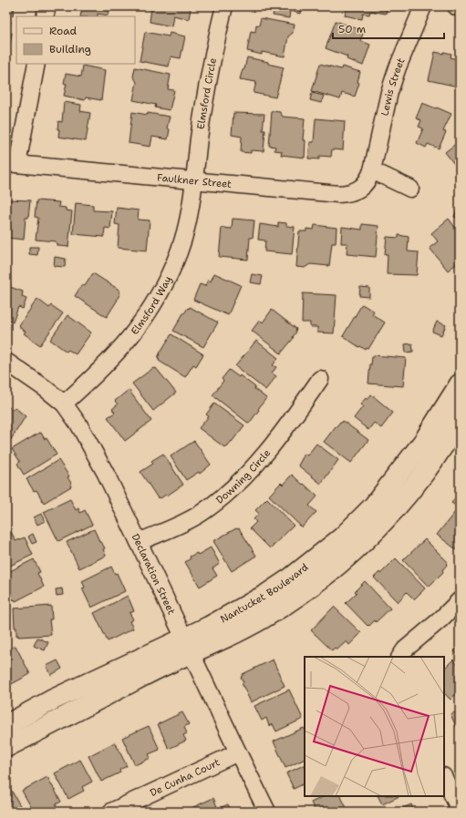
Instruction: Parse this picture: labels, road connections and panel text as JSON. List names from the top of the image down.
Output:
{
  "streets": {
    "street": [
      "Lewis Street",
      "Elmsford Circle",
      "Faulkner Street",
      "Elmsford Way",
      "Downing Circle",
      "Declaration Street",
      "Nantucket Boulevard",
      "De Cunha Court"
    ]
  },
  "crossings": [
    ["Lewis Street", "Faulkner Street"],
    ["Elmsford Circle", "Faulkner Street"],
    ["Elmsford Circle", "Elmsford Way"],
    ["Faulkner Street", "Elmsford Way"],
    ["Elmsford Way", "Declaration Street"],
    ["Downing Circle", "Declaration Street"],
    ["Declaration Street", "Nantucket Boulevard"],
    ["Declaration Street", "De Cunha Court"]
  ],
  "legend": ["Road", "Building"],
  "scale_bar": "50 m"
}
